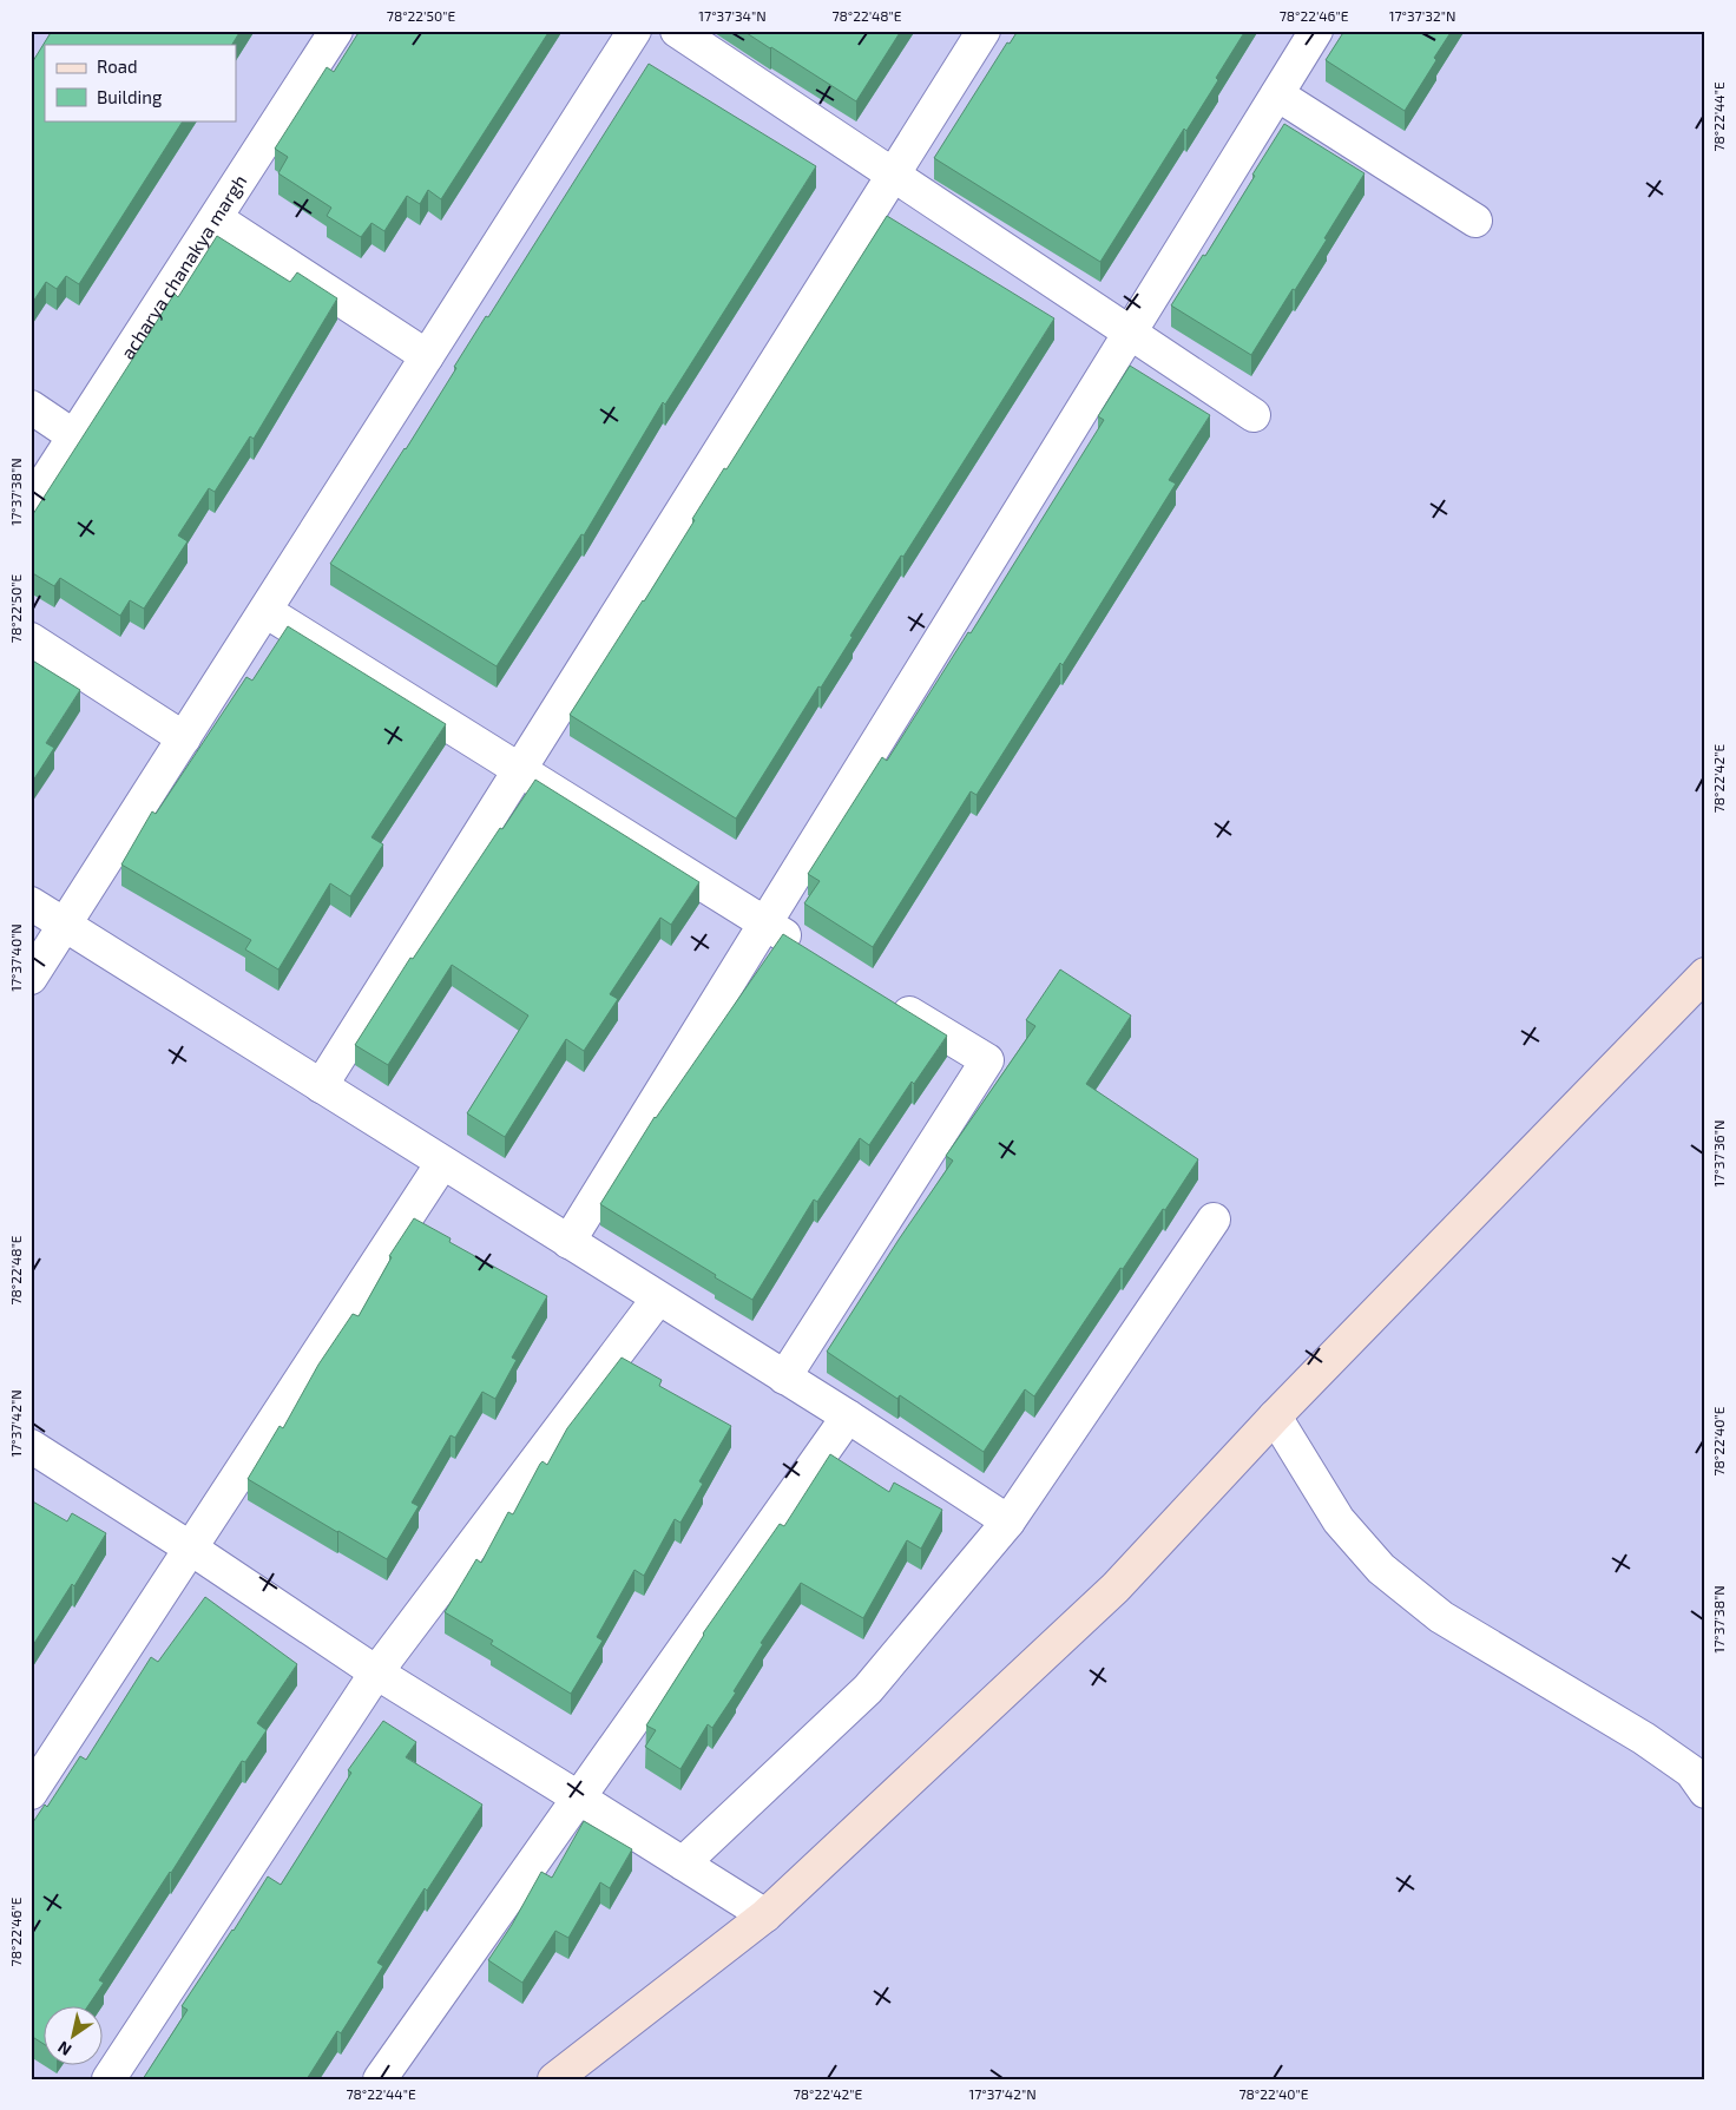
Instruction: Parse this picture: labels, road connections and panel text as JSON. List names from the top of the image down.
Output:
{
  "streets": {
    "street": ["acharya chanakya margh"]
  },
  "legend": ["Road", "Building"],
  "north": "bottom left",
  "coordinates": [
    "78°22'50\"E",
    "17°37'34\"N",
    "78°22'48\"E",
    "78°22'46\"E",
    "17°37'32\"N",
    "78°22'44\"E",
    "17°37'38\"N",
    "78°22'42\"E",
    "17°37'40\"N",
    "17°37'36\"N",
    "17°37'42\"N",
    "78°22'40\"E"
  ]
}
